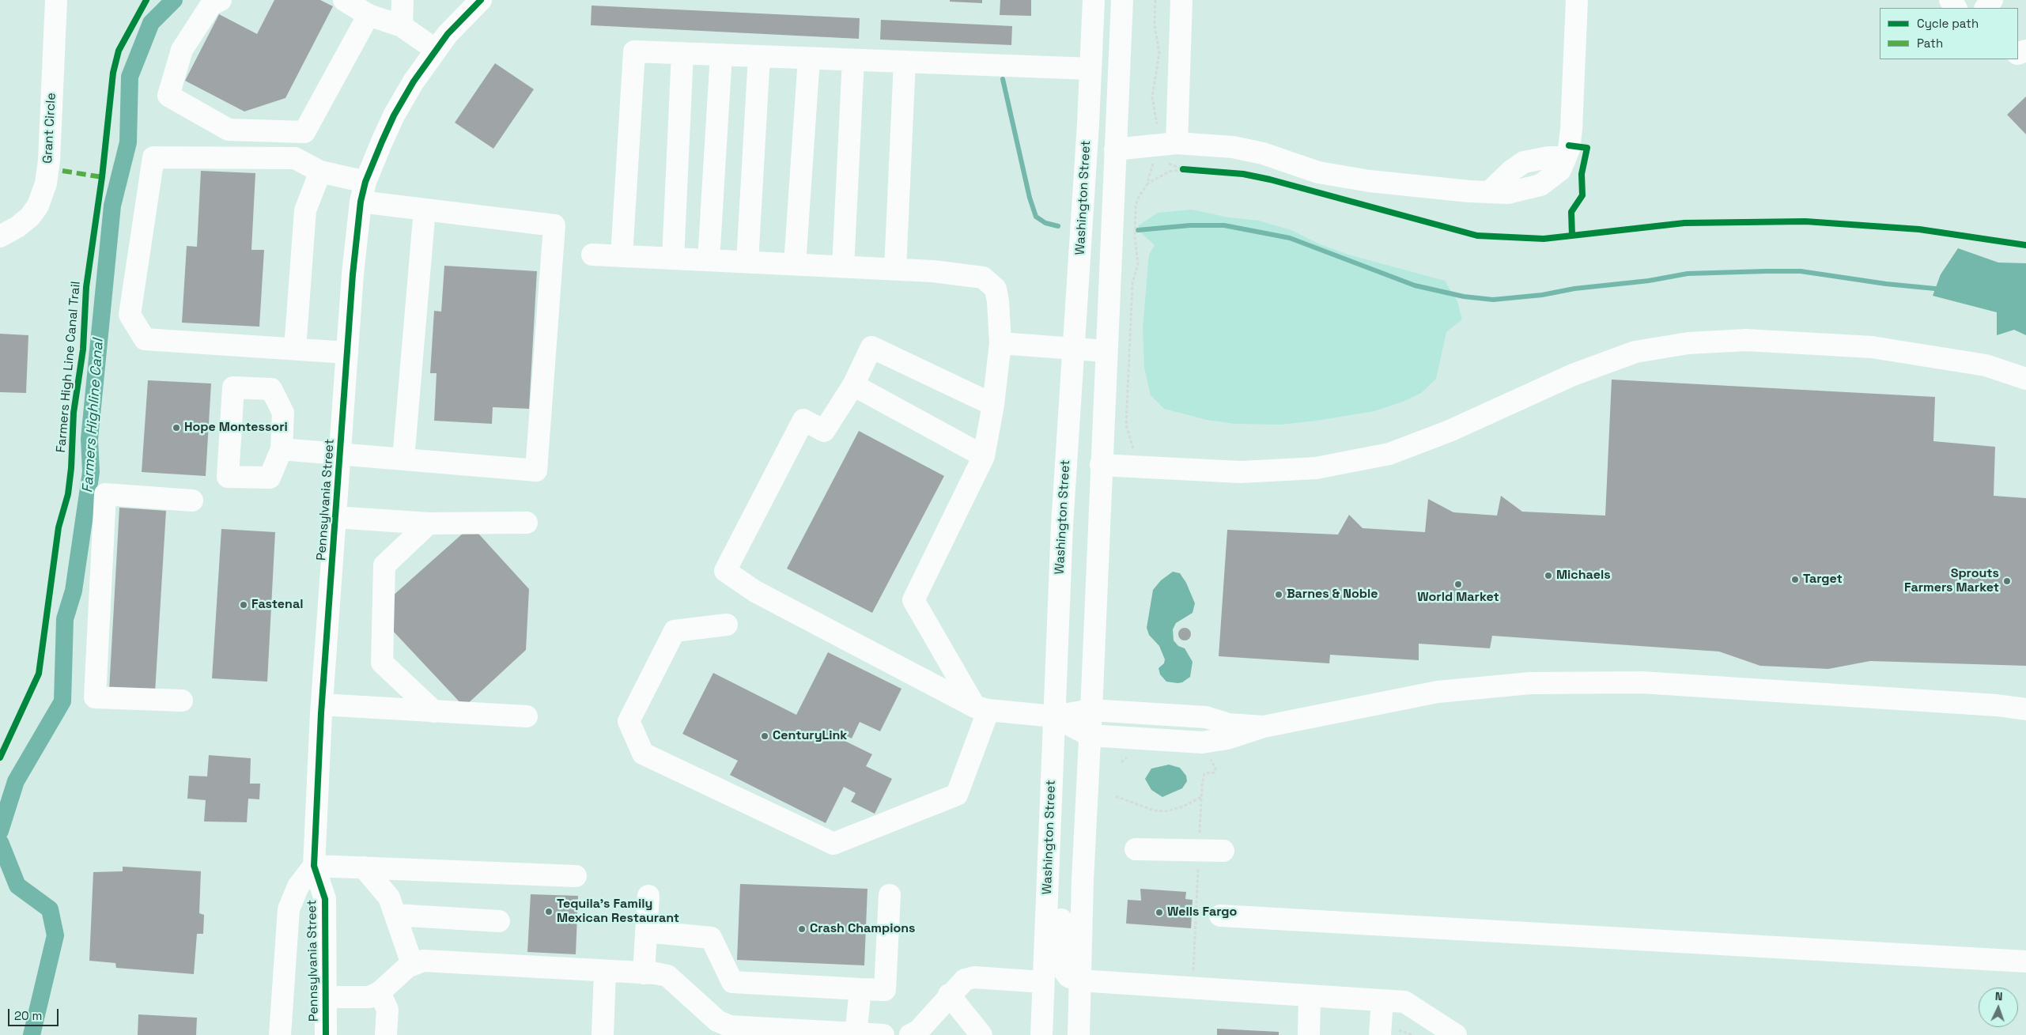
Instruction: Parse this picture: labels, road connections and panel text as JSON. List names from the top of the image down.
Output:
{
  "streets": {
    "street": ["Grant Circle", "Washington Street", "Pennsylvania Street"],
    "cycle path": ["Farmers High Line Canal Trail"]
  },
  "water": ["Farmers Highline Canal"],
  "places": [
    "Hope Montessori",
    "Michaels",
    "Target",
    "Sprouts Farmers Market",
    "World Market",
    "Barnes & Noble",
    "Fastenal",
    "CenturyLink",
    "Tequila's Family Mexican Restaurant",
    "Wells Fargo",
    "Crash Champions"
  ],
  "legend": ["Cycle path", "Path"],
  "scale_bar": "20 m",
  "north": "top"
}
